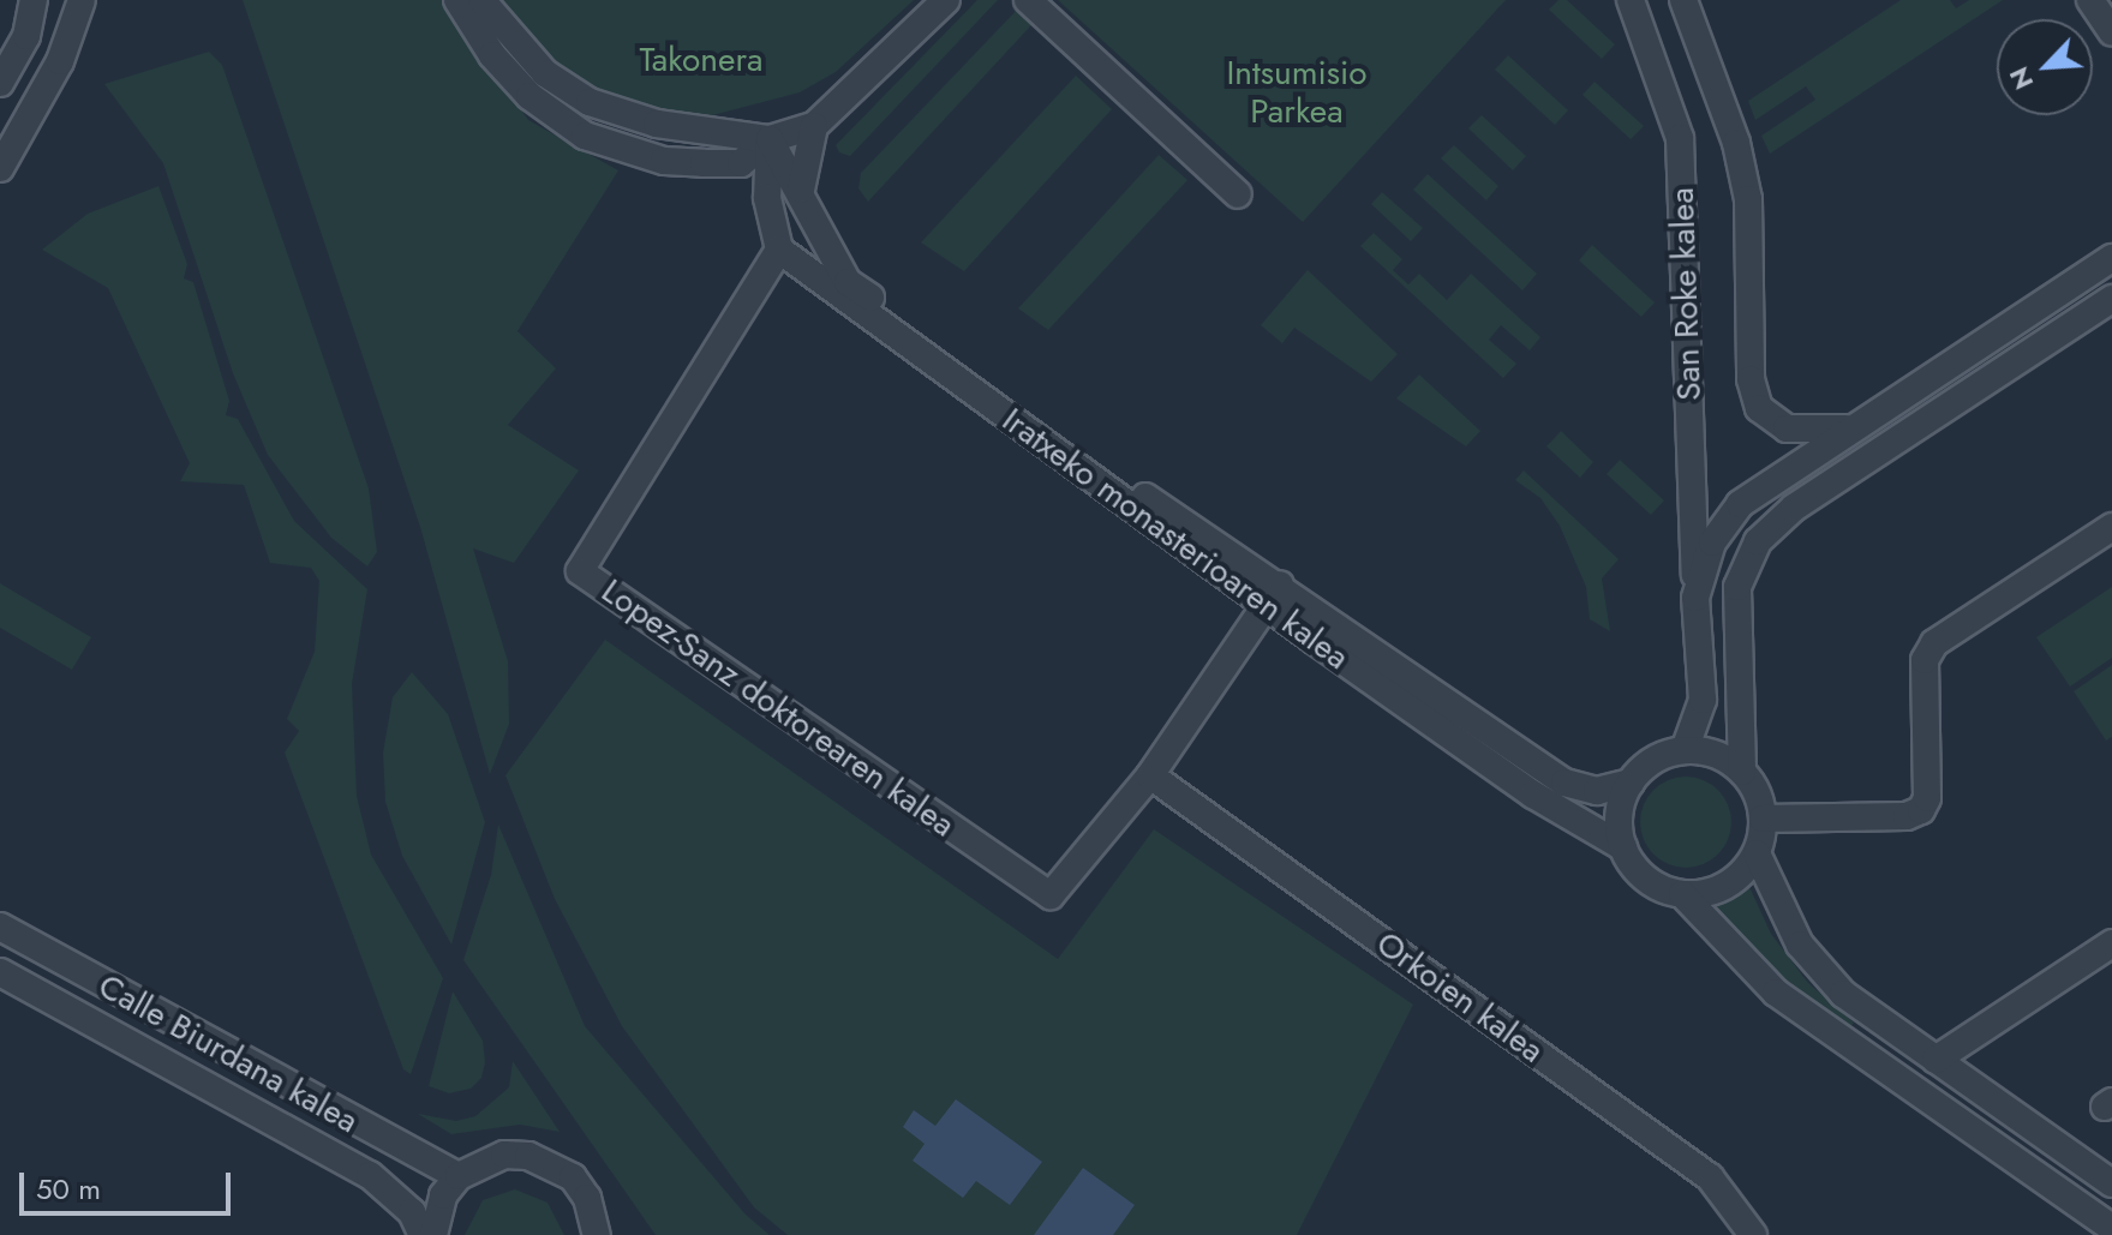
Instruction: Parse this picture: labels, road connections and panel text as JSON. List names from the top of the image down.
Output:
{
  "streets": {
    "street": [
      "San Roke kalea",
      "Iratxeko monasterioaren kalea",
      "Lopez-Sanz doktorearen kalea",
      "Orkoien kalea",
      "Calle Biurdana kalea"
    ]
  },
  "crossings": [
    ["San Roke kalea", "Iratxeko monasterioaren kalea"],
    ["Iratxeko monasterioaren kalea", "Lopez-Sanz doktorearen kalea"],
    ["Lopez-Sanz doktorearen kalea", "Orkoien kalea"]
  ],
  "parks": ["Takonera", "Intsumisio Parkea"],
  "scale_bar": "50 m",
  "north": "bottom left"
}
